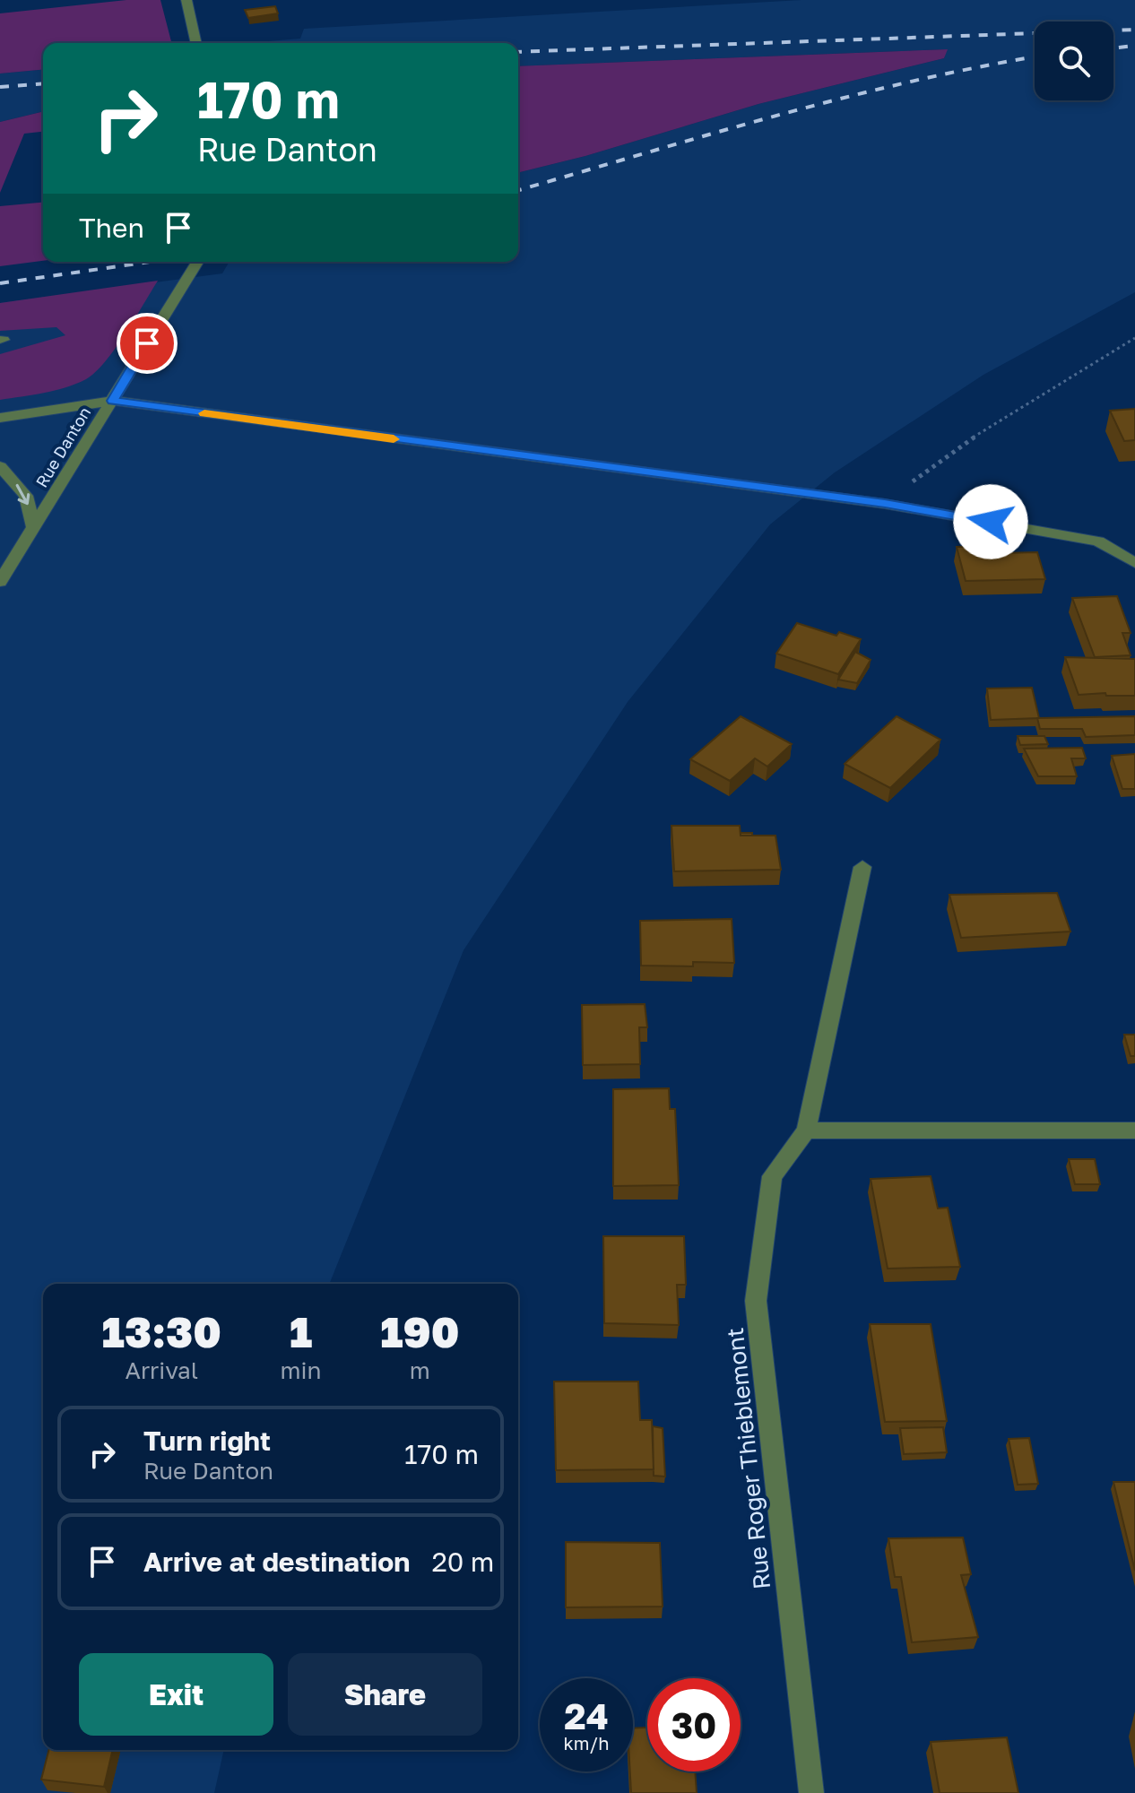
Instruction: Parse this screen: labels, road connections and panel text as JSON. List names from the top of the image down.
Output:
{
  "streets": {
    "street": ["Rue Danton", "Rue Roger Thieblemont"]
  },
  "page": {
    "turn": ["170 m", "Rue Danton"],
    "then": "Then",
    "eta": [
      "13:30",
      "Arrival",
      "1",
      "min",
      "190",
      "m"
    ],
    "list": [
      {
        "name": "Turn right",
        "note": "Rue Danton",
        "value": "170 m"
      },
      {
        "name": "Arrive at destination",
        "value": "20 m"
      }
    ],
    "buttons": ["Exit", "Share"],
    "speed": "24 km/h",
    "limit": "30"
  }
}
